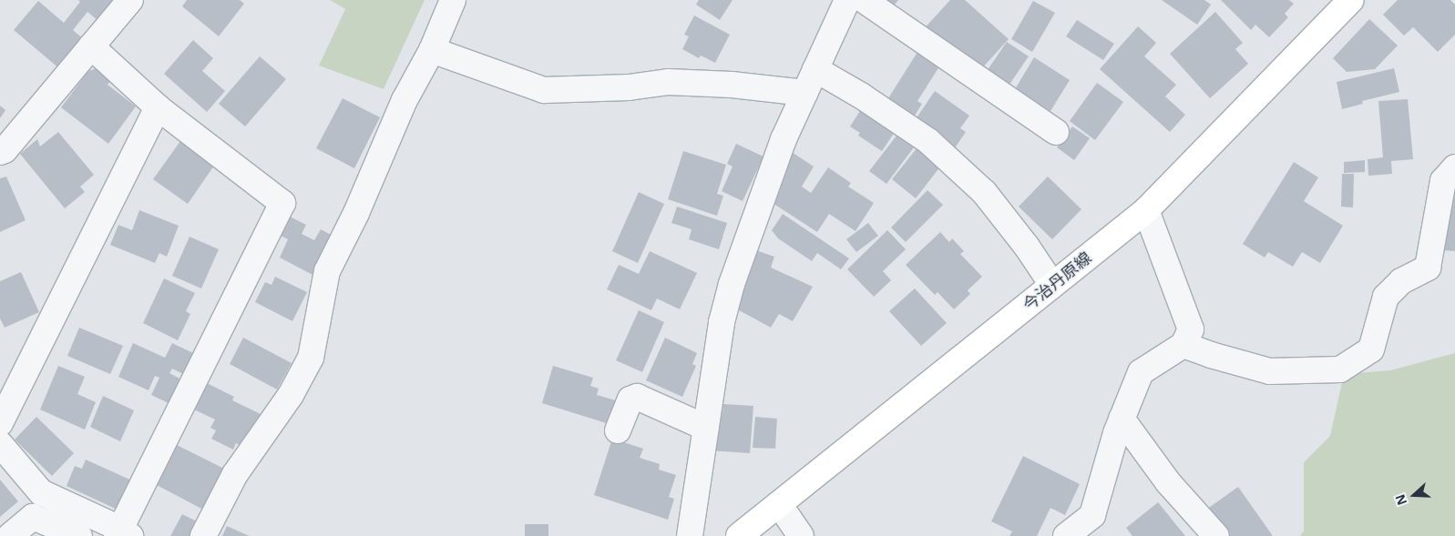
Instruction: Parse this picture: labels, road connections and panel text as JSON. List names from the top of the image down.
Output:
{
  "streets": {
    "main road": ["今治丹原線"]
  },
  "north": "left"
}
